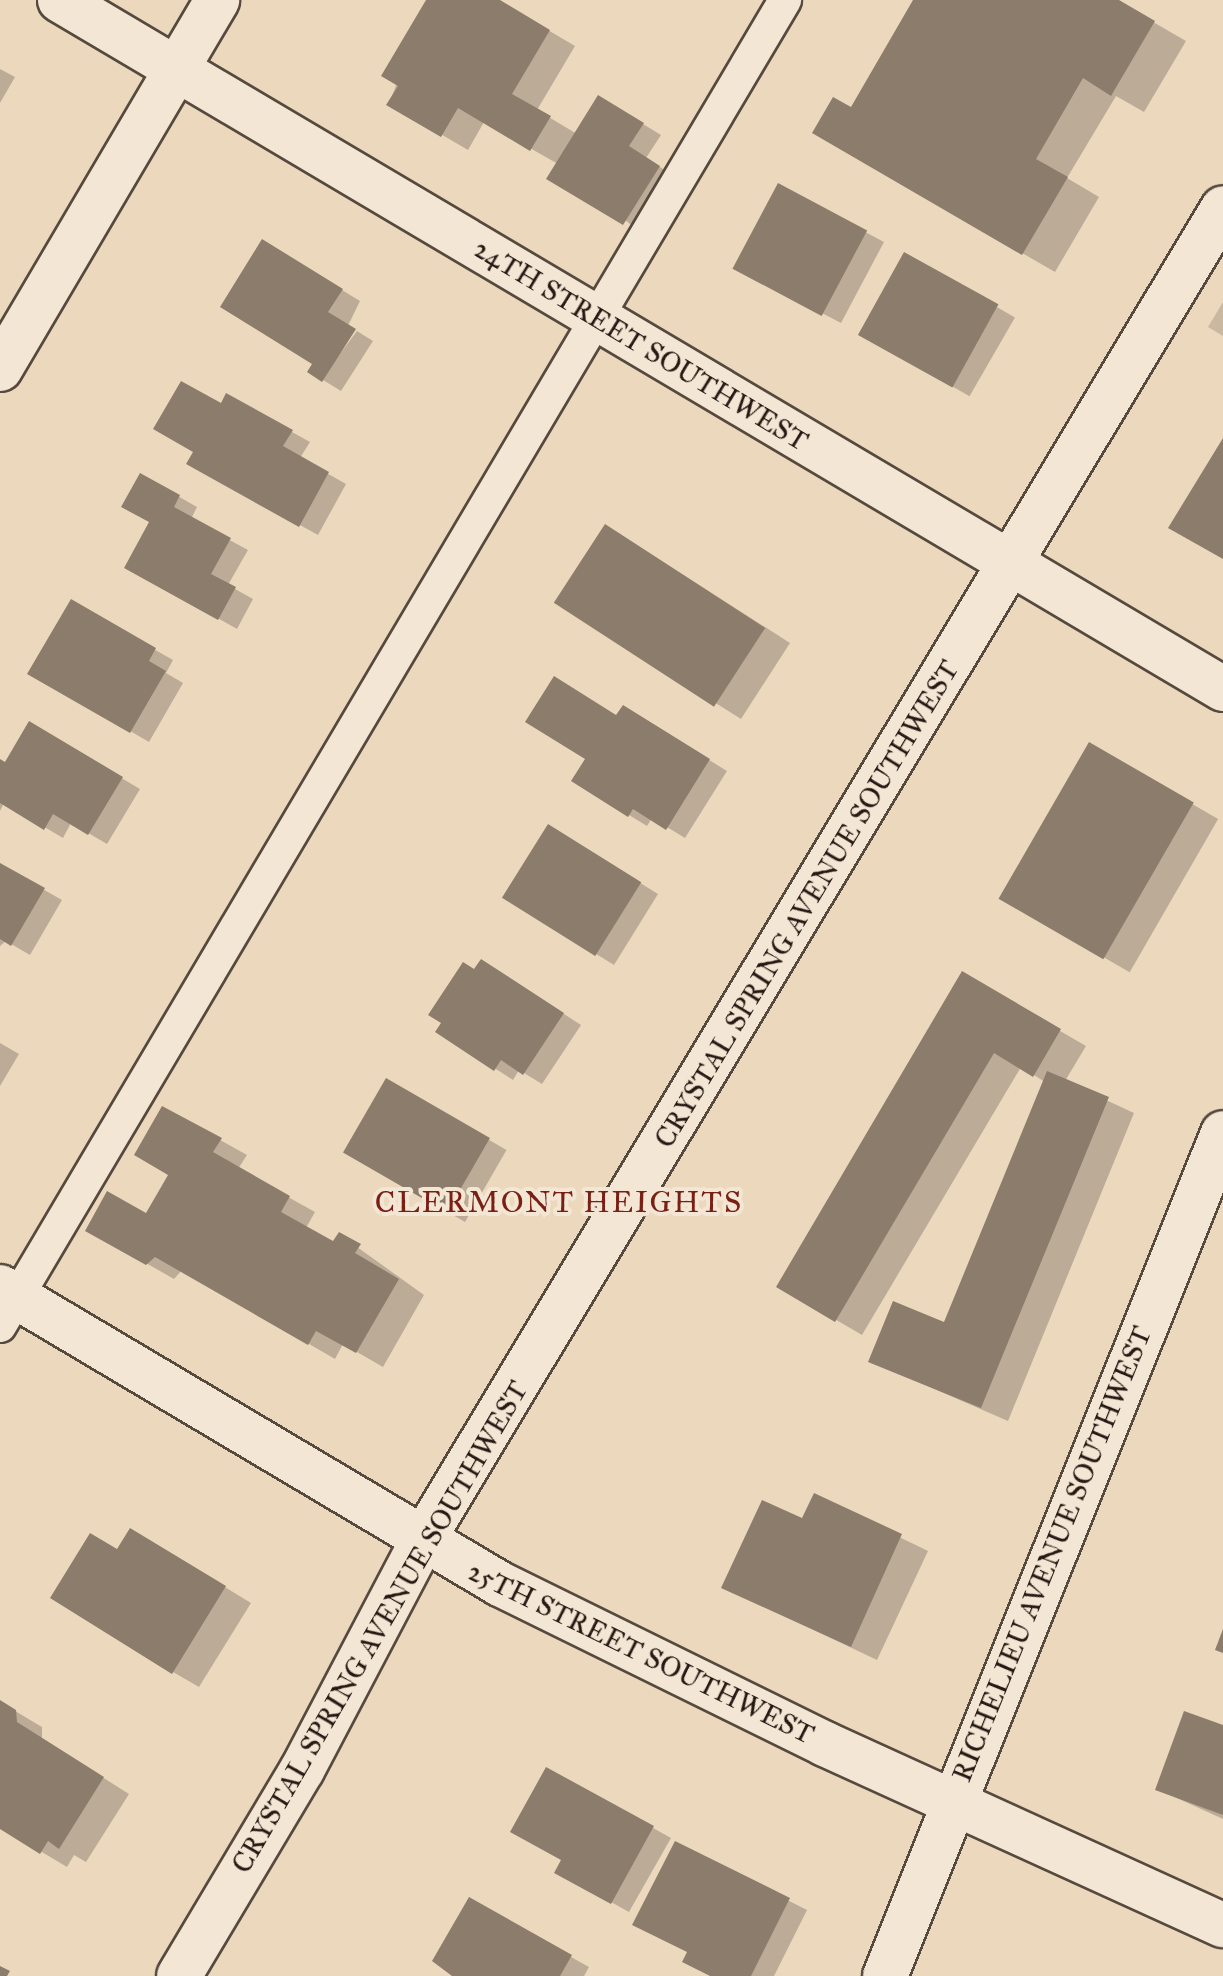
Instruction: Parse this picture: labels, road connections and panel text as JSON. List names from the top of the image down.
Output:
{
  "streets": {
    "street": [
      "24TH STREET SOUTHWEST",
      "CRYSTAL SPRING AVENUE SOUTHWEST",
      "RICHELIEU AVENUE SOUTHWEST",
      "25TH STREET SOUTHWEST"
    ]
  },
  "crossings": [
    ["24TH STREET SOUTHWEST", "CRYSTAL SPRING AVENUE SOUTHWEST"],
    ["CRYSTAL SPRING AVENUE SOUTHWEST", "25TH STREET SOUTHWEST"],
    ["RICHELIEU AVENUE SOUTHWEST", "25TH STREET SOUTHWEST"]
  ],
  "districts": ["CLERMONT HEIGHTS"]
}
